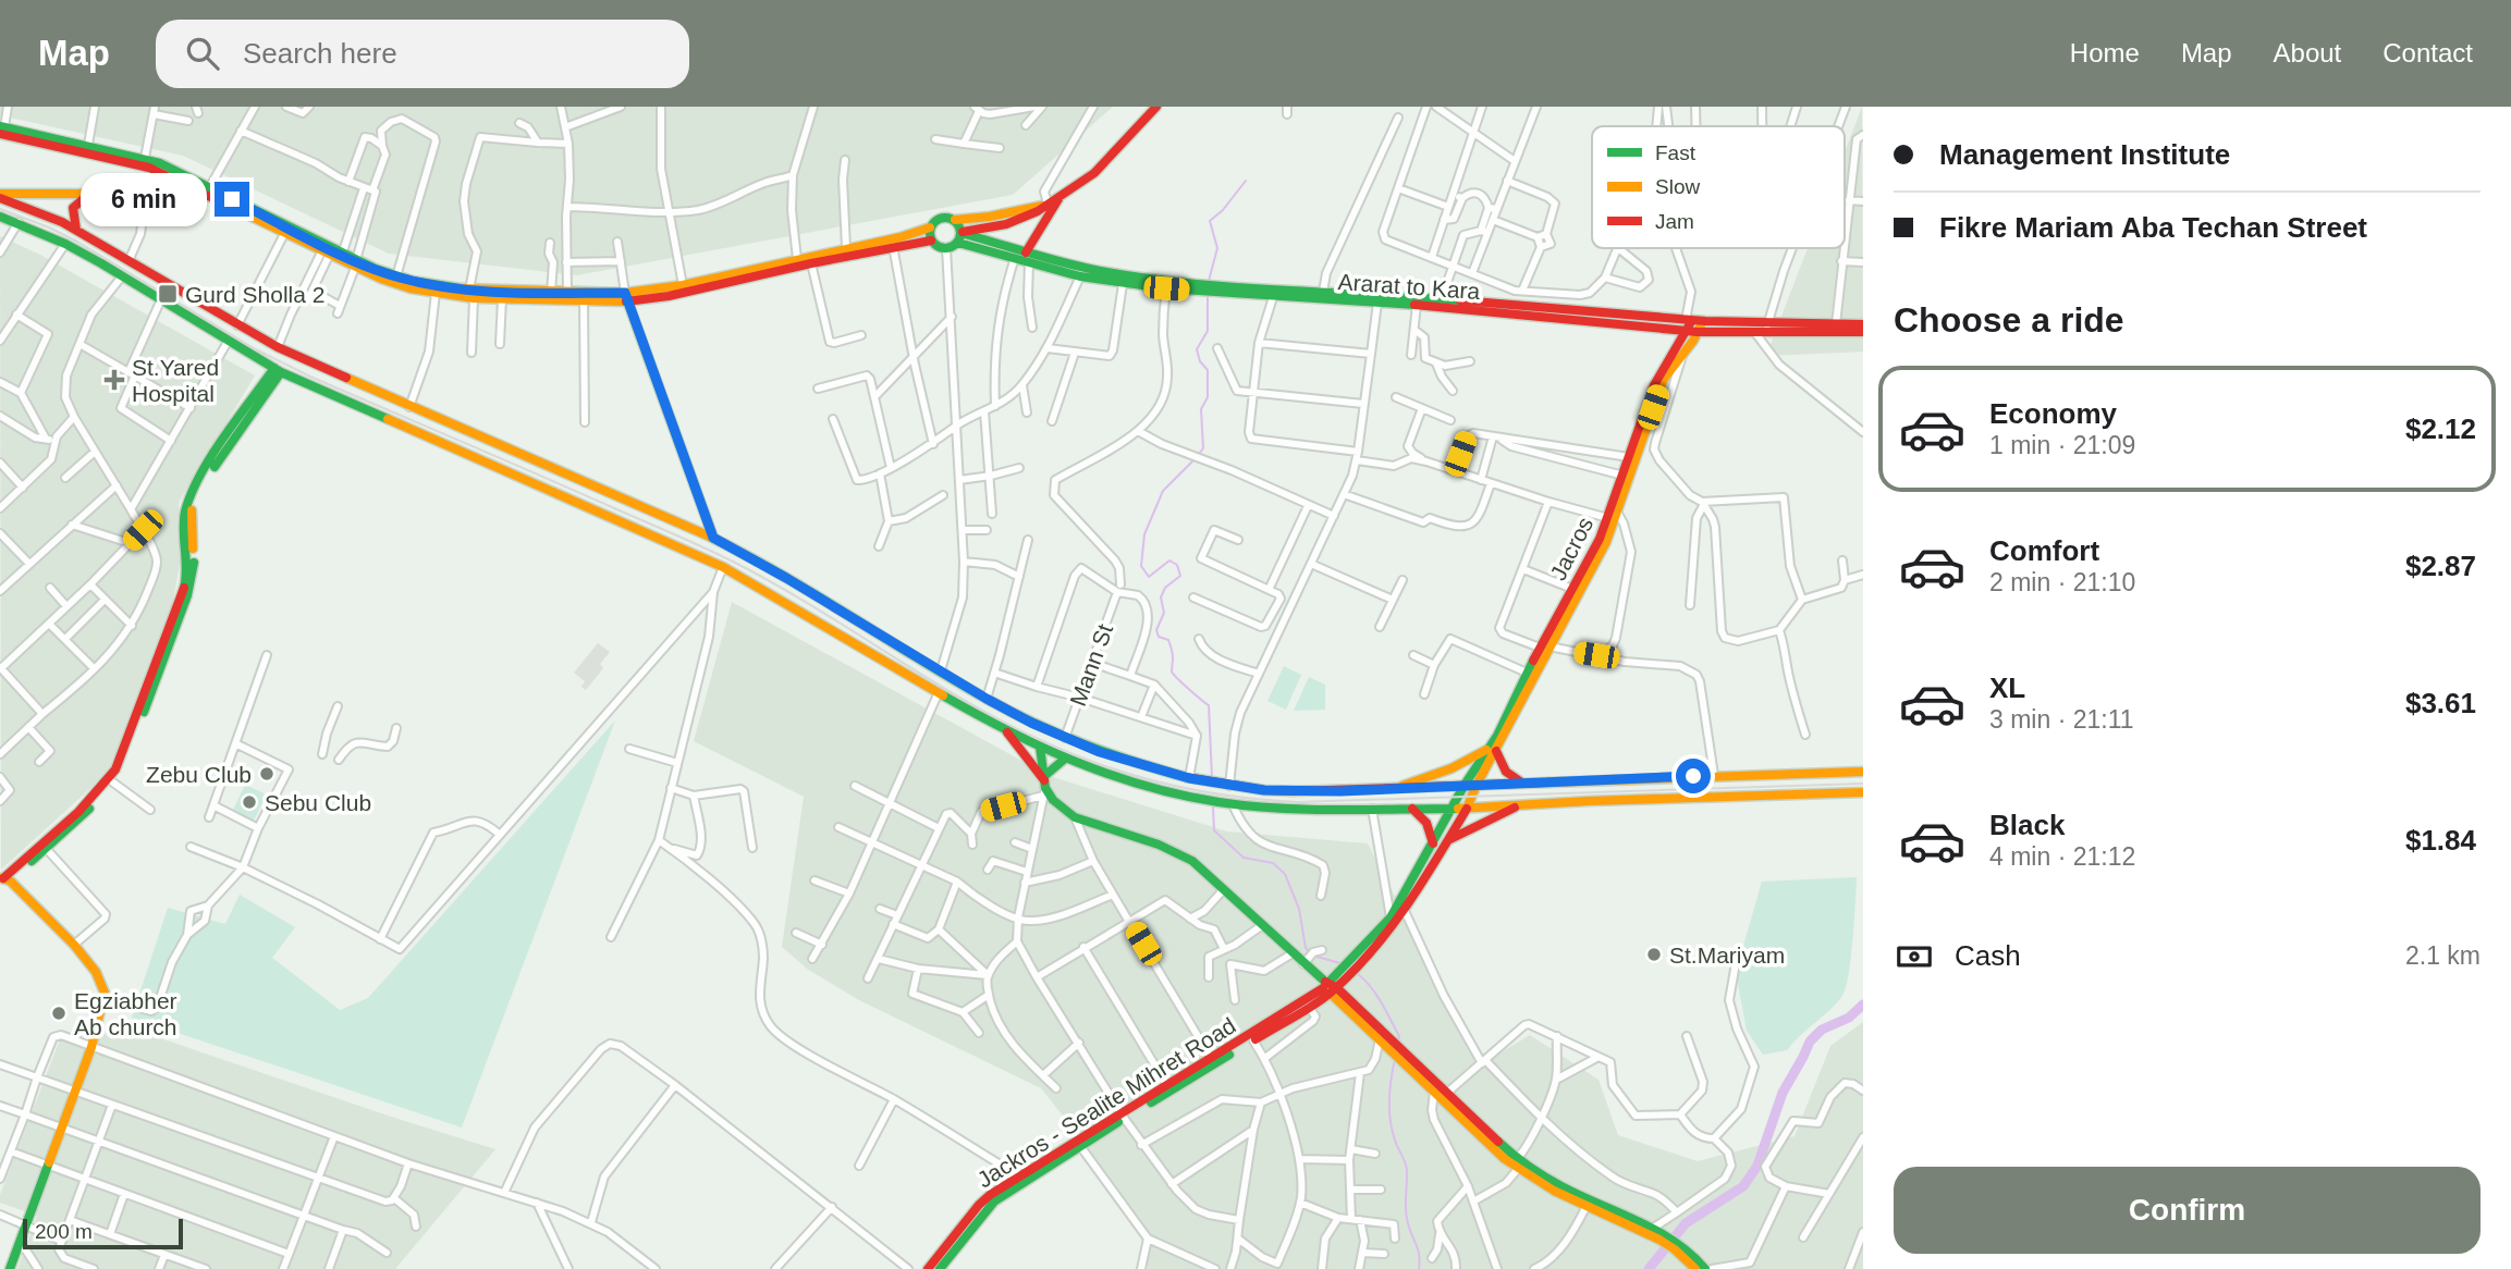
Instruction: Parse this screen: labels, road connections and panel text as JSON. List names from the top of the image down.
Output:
{
  "streets": {
    "main road": ["Ararat to Kara", "Jacros", "Jackros - Sealite Mihret Road"],
    "street": ["Mann St"]
  },
  "crossings": [
    ["Ararat to Kara", "Jacros"]
  ],
  "places": {
    "transit": ["Gurd Sholla 2"],
    "health": ["St.Yared Hospital"],
    "other": [
      "Zebu Club",
      "Sebu Club",
      "St.Mariyam",
      "Egziabher Ab church"
    ]
  },
  "legend": ["Fast", "Slow", "Jam"],
  "scale_bar": "200 m",
  "page": {
    "header": "Map",
    "search": "Search here",
    "nav": [
      "Home",
      "Map",
      "About",
      "Contact"
    ],
    "banner": ["Management Institute", "Fikre Mariam Aba Techan Street"],
    "bubble": "6 min",
    "heading": "Choose a ride",
    "list": [
      {
        "name": "Economy",
        "note": "1 min · 21:09",
        "value": "$2.12"
      },
      {
        "name": "Comfort",
        "note": "2 min · 21:10",
        "value": "$2.87"
      },
      {
        "name": "XL",
        "note": "3 min · 21:11",
        "value": "$3.61"
      },
      {
        "name": "Black",
        "note": "4 min · 21:12",
        "value": "$1.84"
      }
    ],
    "pay": ["Cash", "2.1 km"],
    "buttons": "Confirm",
    "scale": "200 m"
  }
}
